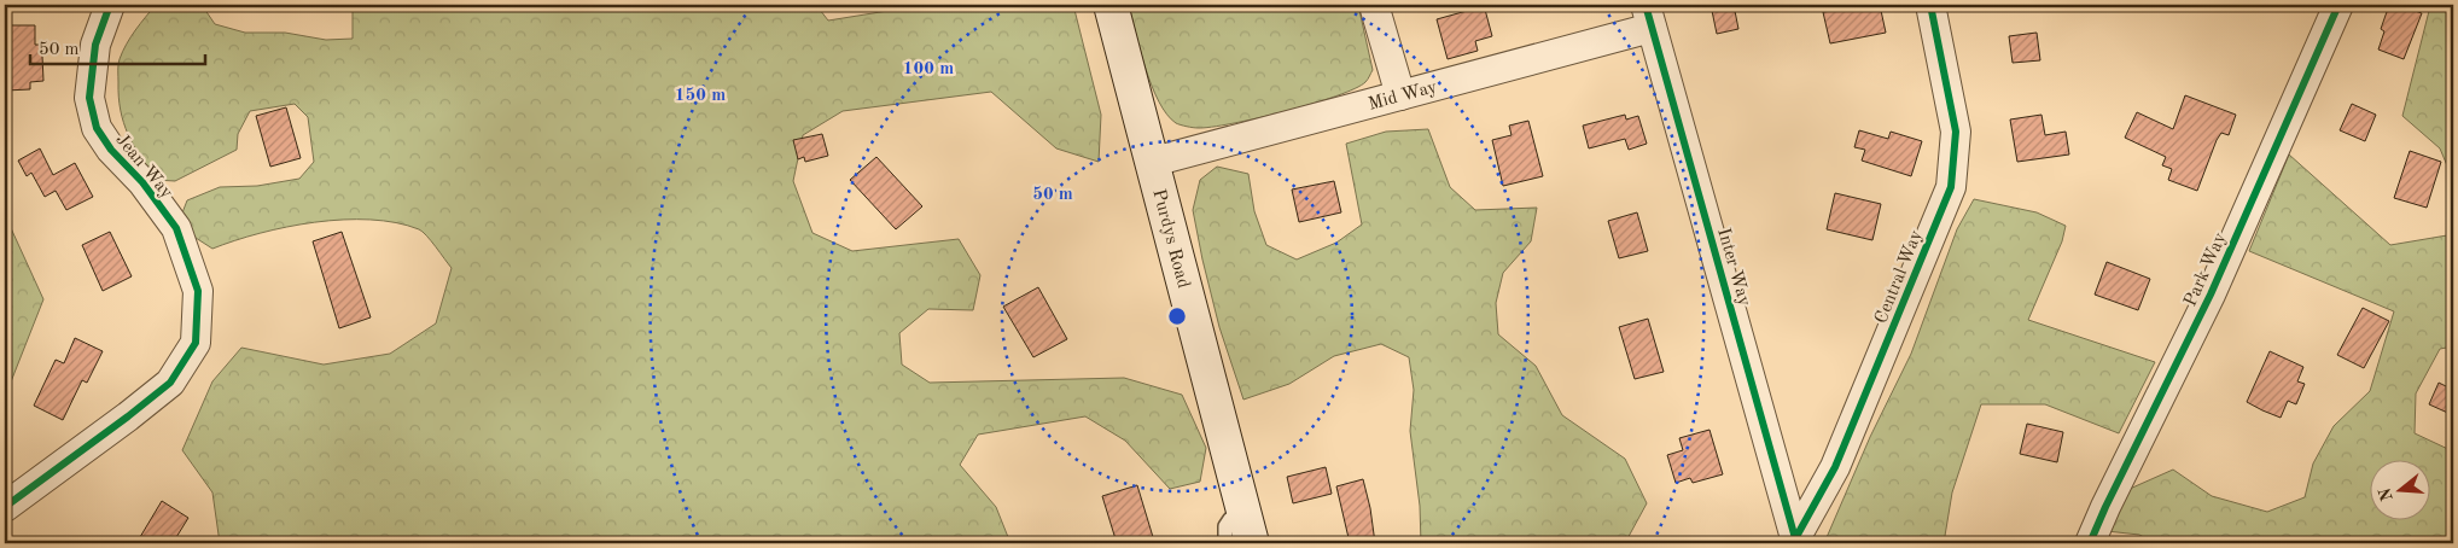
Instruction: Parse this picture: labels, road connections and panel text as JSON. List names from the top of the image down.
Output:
{
  "streets": {
    "main road": ["Purdys Road"],
    "street": [
      "Mid Way",
      "Jean Way",
      "Inter Way",
      "Park Way",
      "Central Way"
    ]
  },
  "crossings": [
    ["Mid Way", "Purdys Road"],
    ["Mid Way", "Inter Way"],
    ["Inter Way", "Central Way"]
  ],
  "scale_bar": "50 m",
  "north": "left",
  "rings": ["100 m", "150 m", "50 m"]
}
